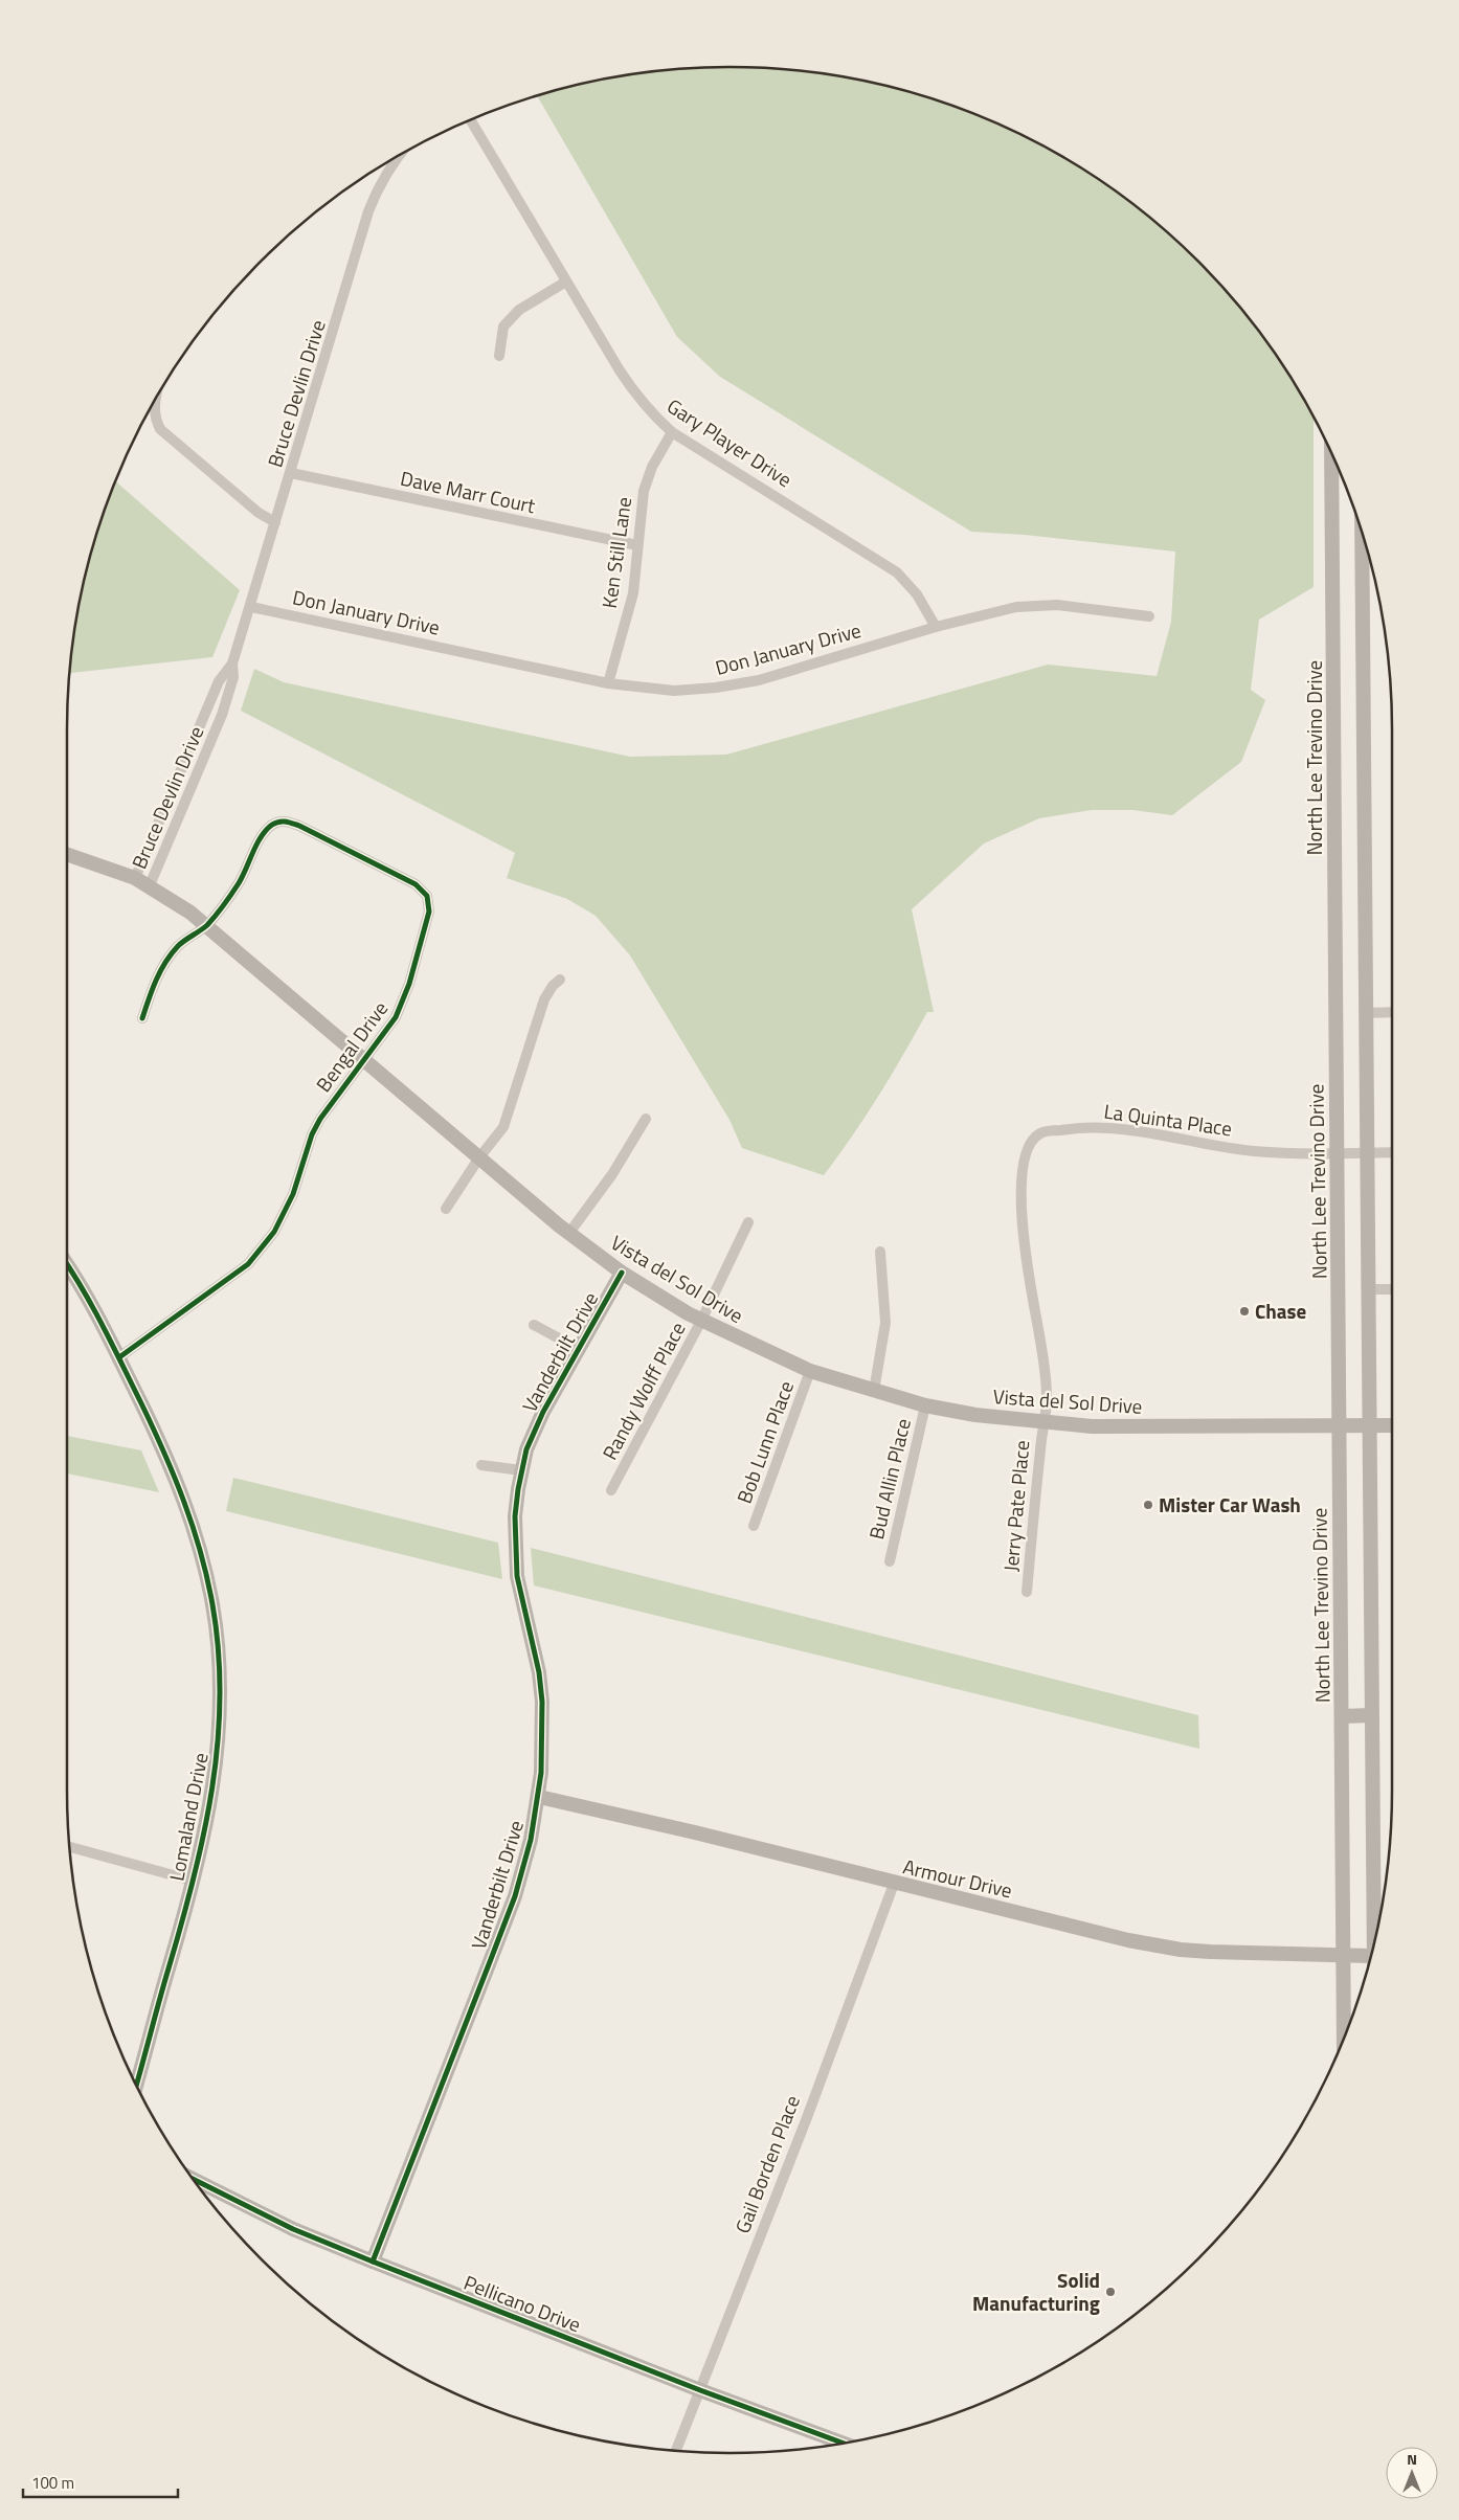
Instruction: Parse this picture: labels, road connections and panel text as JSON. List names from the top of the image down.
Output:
{
  "streets": {
    "main road": [
      "North Lee Trevino Drive",
      "Vista del Sol Drive",
      "Vanderbilt Drive",
      "Lomaland Drive",
      "Armour Drive",
      "Pellicano Drive"
    ],
    "street": [
      "Bruce Devlin Drive",
      "Gary Player Drive",
      "Dave Marr Court",
      "Ken Still Lane",
      "Don January Drive",
      "Bengal Drive",
      "La Quinta Place",
      "Randy Wolff Place",
      "Bob Lunn Place",
      "Bud Allin Place",
      "Jerry Pate Place",
      "Gail Borden Place"
    ]
  },
  "crossings": [
    ["Bruce Devlin Drive", "Dave Marr Court"],
    ["Bruce Devlin Drive", "Don January Drive"],
    ["Bruce Devlin Drive", "Vista del Sol Drive"],
    ["Gary Player Drive", "Ken Still Lane"],
    ["Gary Player Drive", "Don January Drive"],
    ["Dave Marr Court", "Ken Still Lane"],
    ["Ken Still Lane", "Don January Drive"],
    ["North Lee Trevino Drive", "La Quinta Place"],
    ["North Lee Trevino Drive", "Vista del Sol Drive"],
    ["North Lee Trevino Drive", "Armour Drive"],
    ["Bengal Drive", "Vista del Sol Drive"],
    ["Bengal Drive", "Lomaland Drive"],
    ["La Quinta Place", "Vista del Sol Drive"],
    ["La Quinta Place", "Jerry Pate Place"],
    ["Vista del Sol Drive", "Vanderbilt Drive"],
    ["Vista del Sol Drive", "Randy Wolff Place"],
    ["Vista del Sol Drive", "Bob Lunn Place"],
    ["Vista del Sol Drive", "Bud Allin Place"],
    ["Vista del Sol Drive", "Jerry Pate Place"],
    ["Vanderbilt Drive", "Armour Drive"],
    ["Vanderbilt Drive", "Pellicano Drive"],
    ["Armour Drive", "Gail Borden Place"],
    ["Gail Borden Place", "Pellicano Drive"]
  ],
  "places": ["Chase", "Mister Car Wash", "Solid Manufacturing"],
  "scale_bar": "100 m",
  "north": "top"
}
